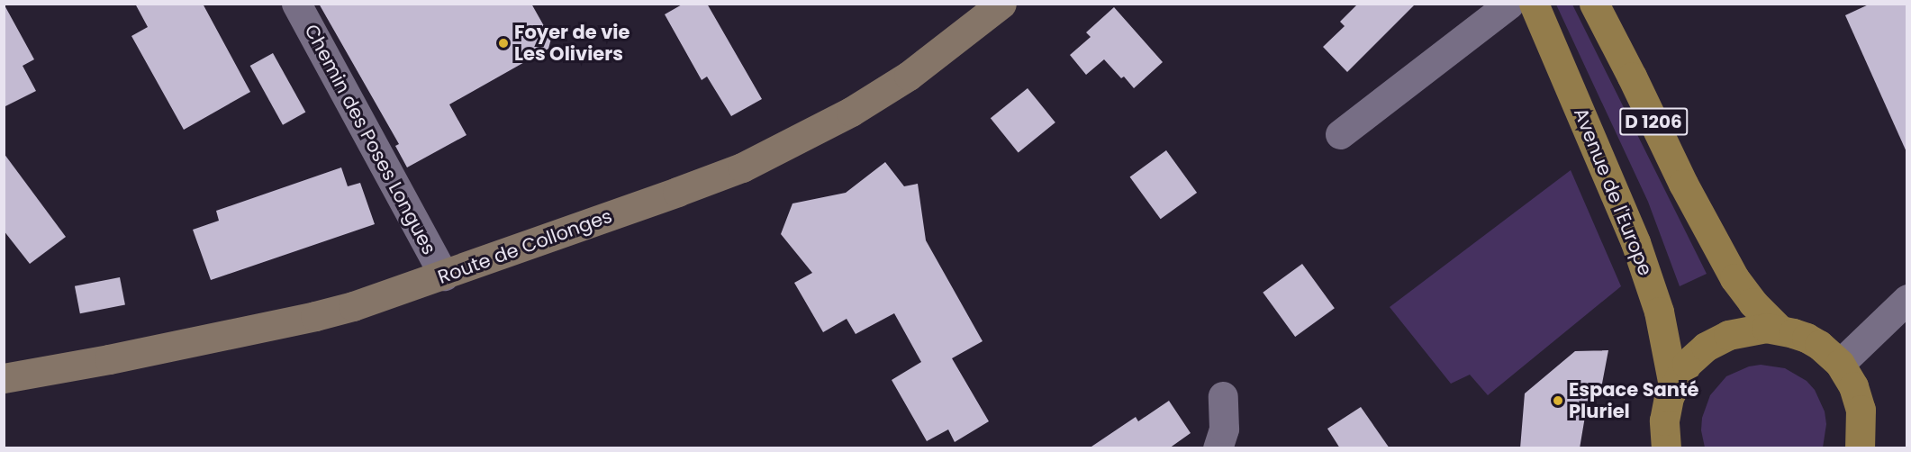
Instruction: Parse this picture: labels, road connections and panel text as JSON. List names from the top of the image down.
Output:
{
  "streets": {
    "main road": ["D 1206", "Avenue de l'Europe"],
    "street": ["Chemin des Poses Longues", "Route de Collonges"]
  },
  "crossings": [
    ["Chemin des Poses Longues", "Route de Collonges"]
  ],
  "places": ["Foyer de vie Les Oliviers", "Espace Santé Pluriel"]
}
